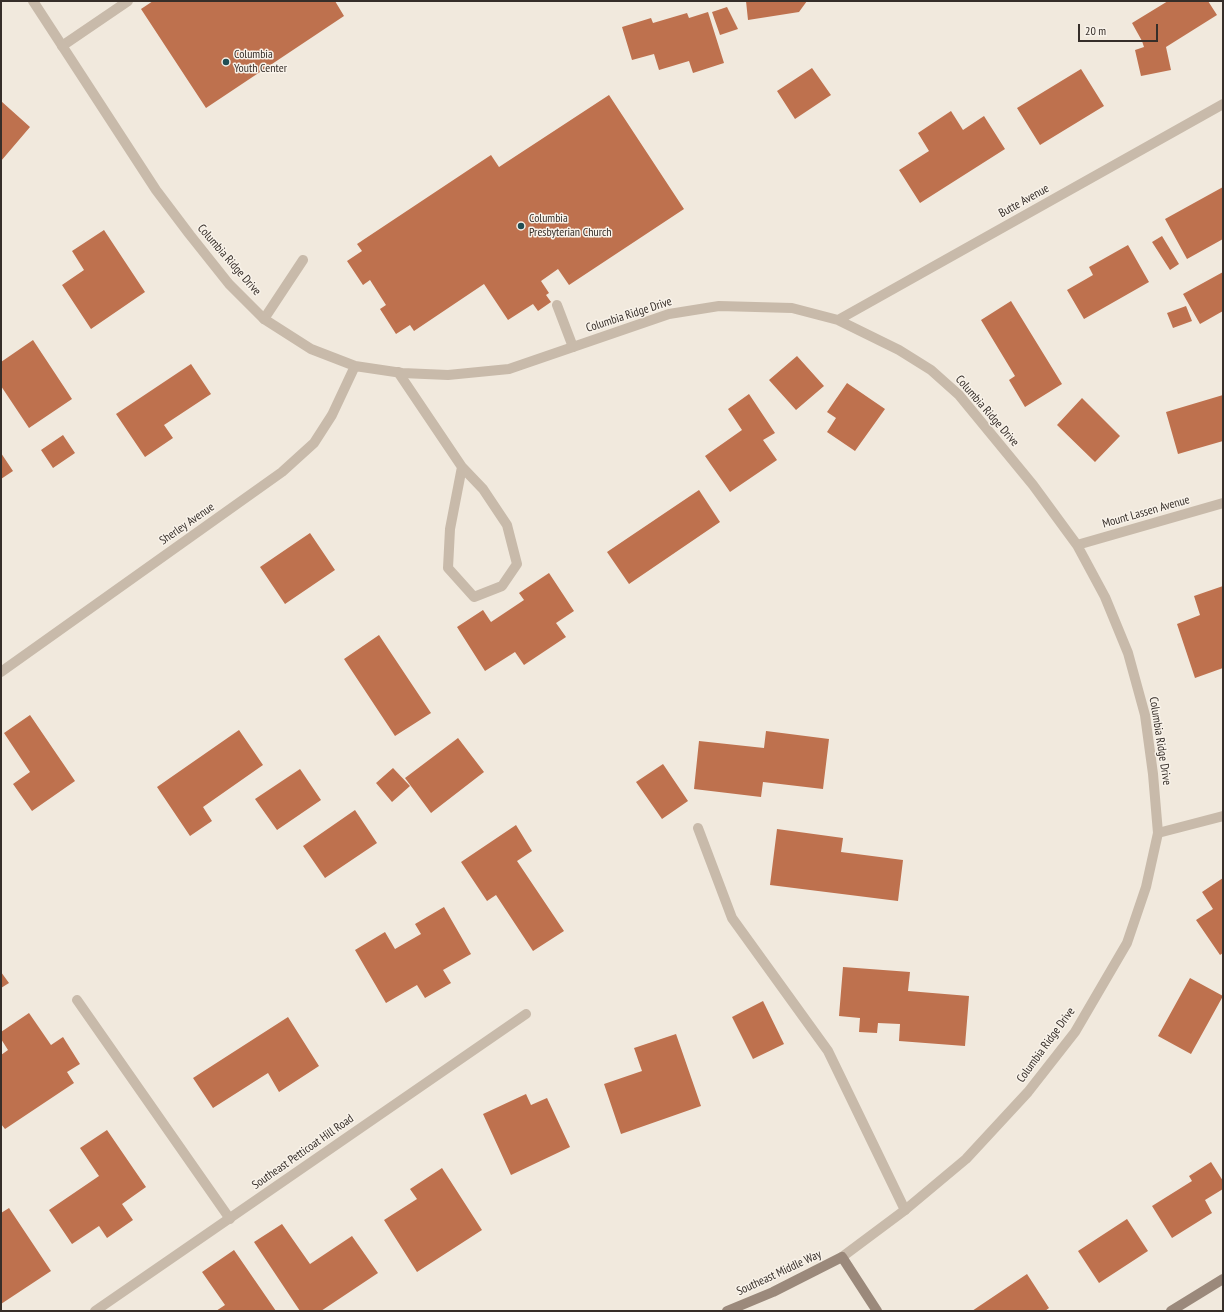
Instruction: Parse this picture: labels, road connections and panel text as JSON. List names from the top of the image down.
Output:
{
  "streets": {
    "street": [
      "Butte Avenue",
      "Columbia Ridge Drive",
      "Mount Lassen Avenue",
      "Sherley Avenue",
      "Southeast Petticoat Hill Road",
      "Southeast Middle Way"
    ]
  },
  "crossings": [
    ["Butte Avenue", "Columbia Ridge Drive"],
    ["Columbia Ridge Drive", "Mount Lassen Avenue"],
    ["Columbia Ridge Drive", "Sherley Avenue"],
    ["Columbia Ridge Drive", "Southeast Middle Way"]
  ],
  "places": ["Columbia Youth Center", "Columbia Presbyterian Church"],
  "scale_bar": "20 m"
}
